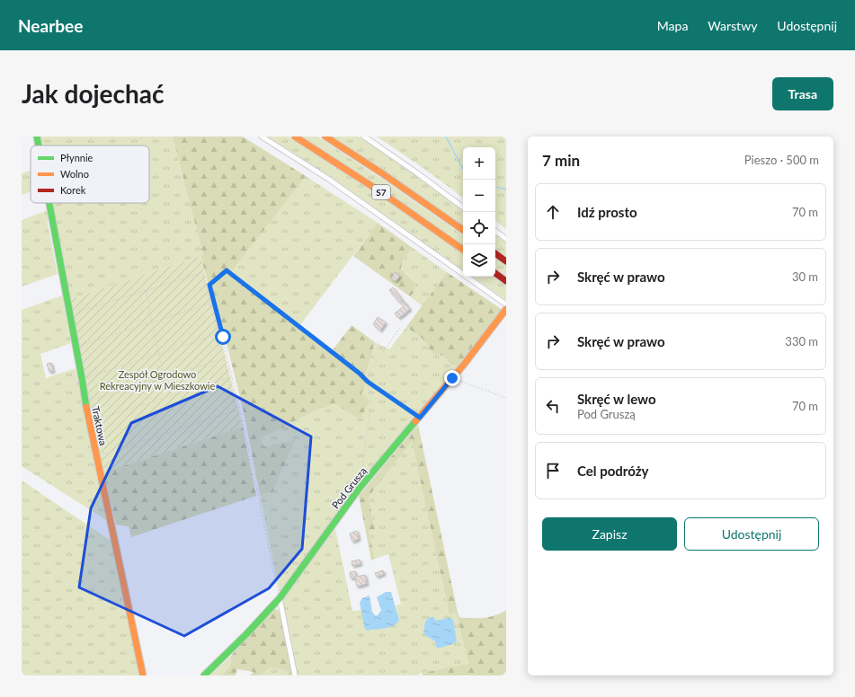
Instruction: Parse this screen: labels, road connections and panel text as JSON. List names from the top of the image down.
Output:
{
  "streets": {
    "main road": ["S7", "Traktowa", "Pod Gruszą"]
  },
  "parks": ["Zespół Ogrodowo Rekreacyjny w Mieszkowie"],
  "legend": ["Płynnie", "Wolno", "Korek"],
  "page": {
    "header": "Nearbee",
    "nav": ["Mapa", "Warstwy", "Udostępnij"],
    "buttons": [
      "Trasa",
      ["Zapisz", "Udostępnij"]
    ],
    "title": "Jak dojechać",
    "heading": ["7 min", "Pieszo · 500 m"],
    "map_buttons": ["+", "−"],
    "list": [
      ["Idź prosto", "70 m"],
      ["Skręć w prawo", "30 m"],
      ["Skręć w prawo", "330 m"],
      ["Skręć w lewo", "Pod Gruszą", "70 m"],
      "Cel podróży"
    ]
  }
}
